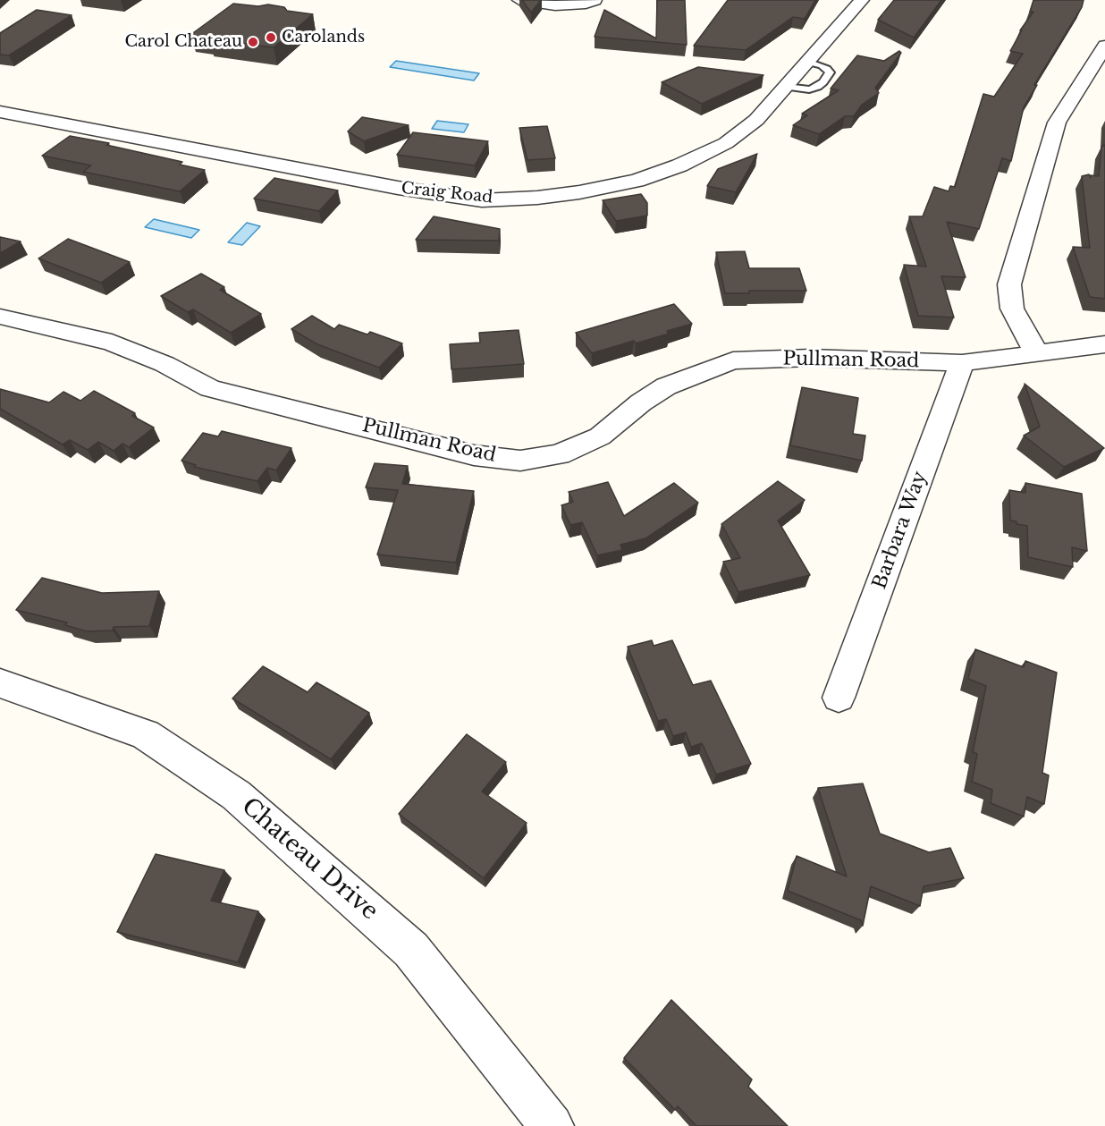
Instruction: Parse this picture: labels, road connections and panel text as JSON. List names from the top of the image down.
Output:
{
  "streets": {
    "street": [
      "Craig Road",
      "Pullman Road",
      "Barbara Way",
      "Chateau Drive"
    ]
  },
  "crossings": [
    ["Pullman Road", "Barbara Way"]
  ],
  "places": ["Carolands", "Carol Chateau"]
}
